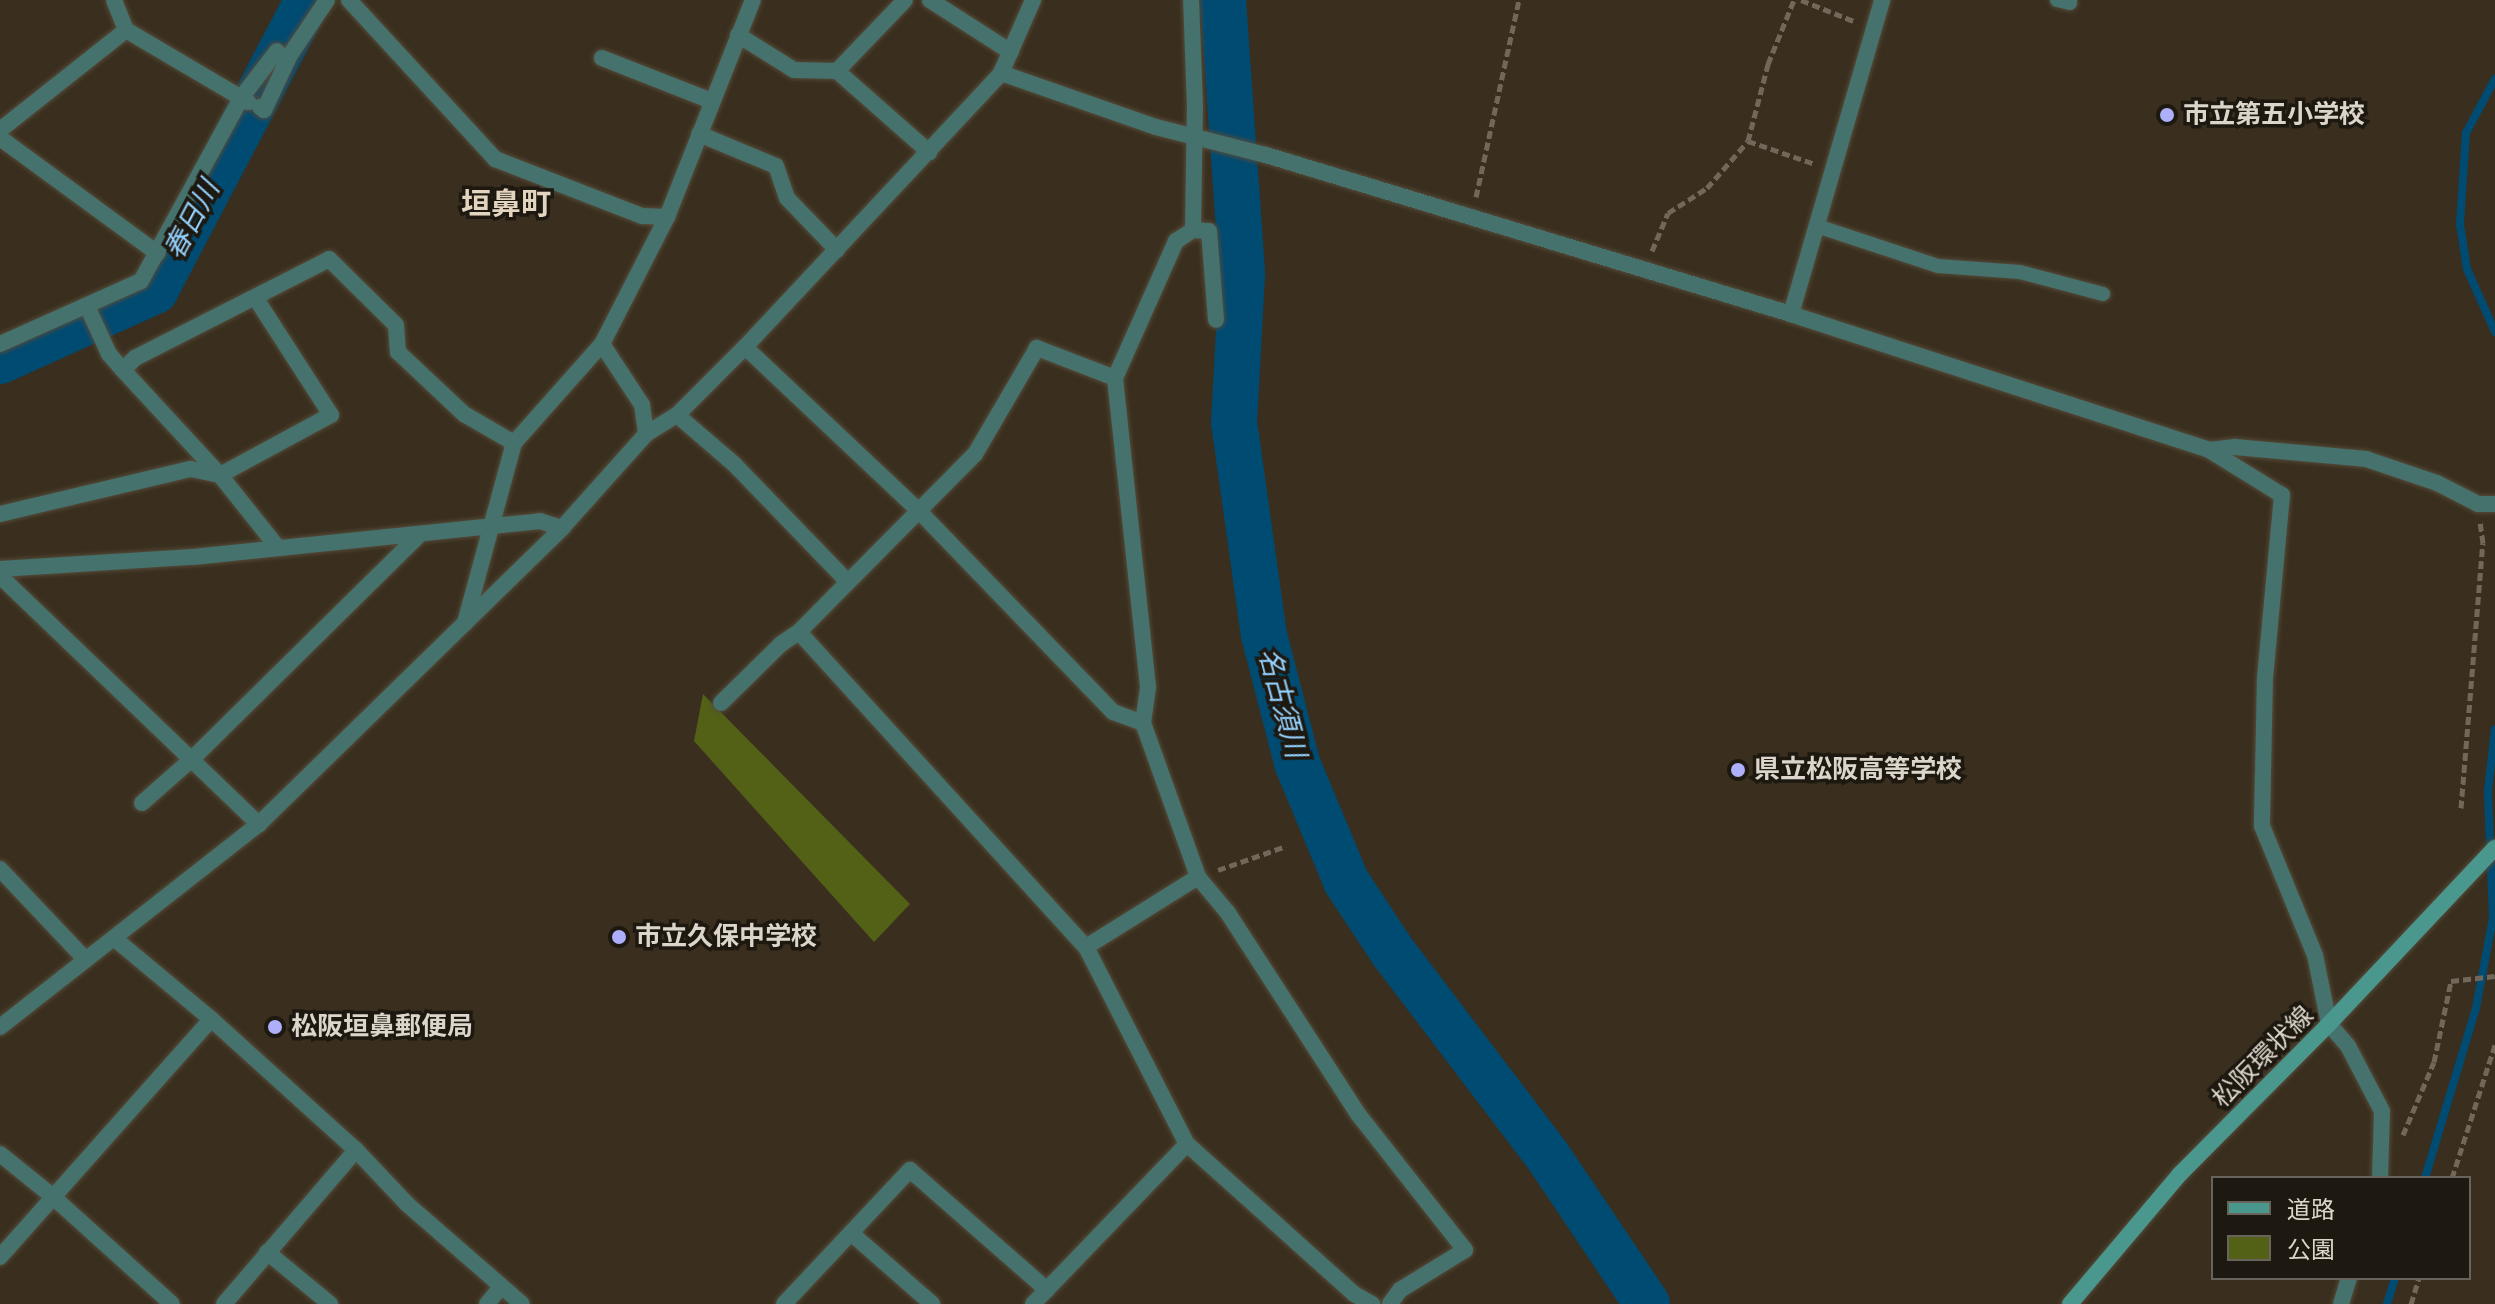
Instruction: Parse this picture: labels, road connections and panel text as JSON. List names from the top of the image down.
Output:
{
  "streets": {
    "main road": ["松阪環状線"]
  },
  "districts": ["垣鼻町"],
  "water": ["春日川", "名古須川"],
  "places": [
    "市立第五小学校",
    "県立松阪高等学校",
    "市立久保中学校",
    "松阪垣鼻郵便局"
  ],
  "legend": ["道路", "公園"]
}
